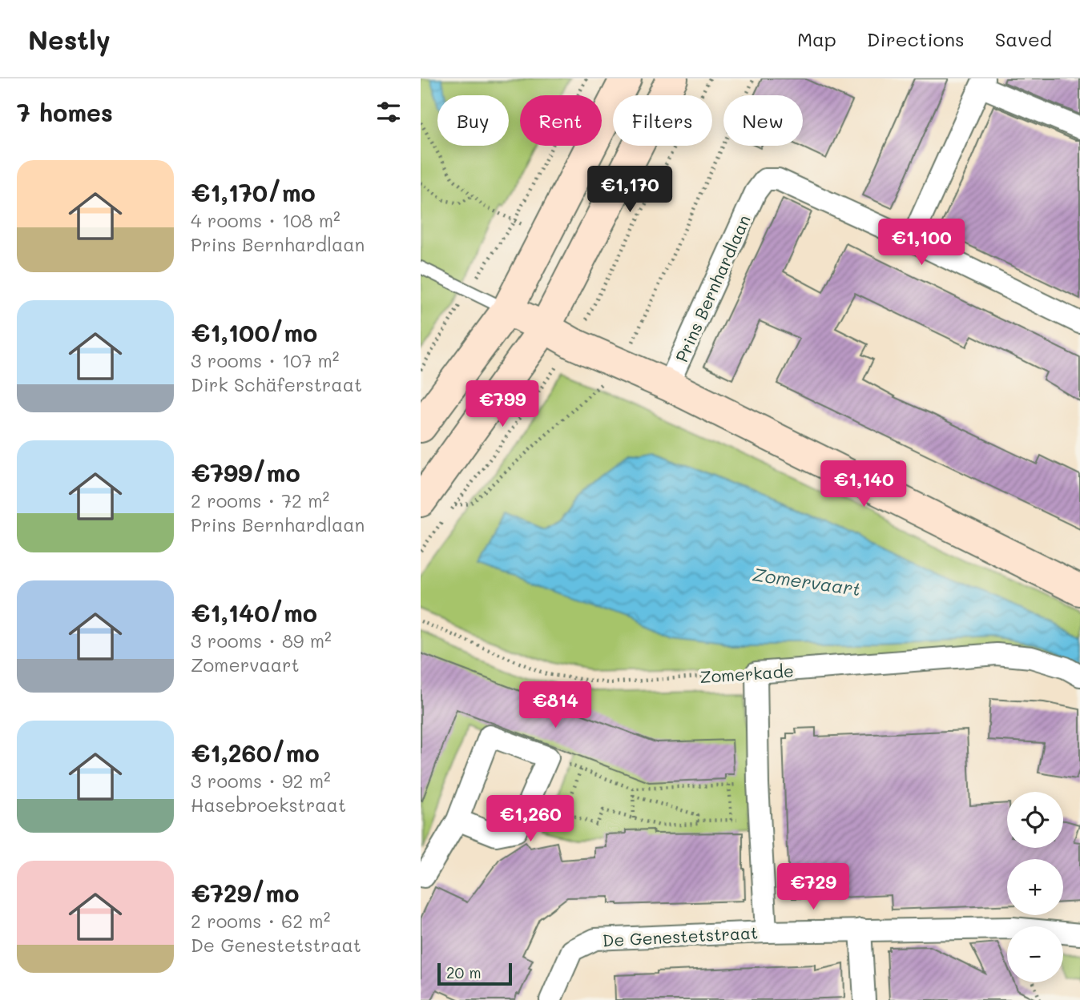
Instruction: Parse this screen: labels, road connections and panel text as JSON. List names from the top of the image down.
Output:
{
  "streets": {
    "street": ["Prins Bernhardlaan", "Zomerkade", "De Genestetstraat"]
  },
  "water": ["Zomervaart"],
  "scale_bar": "20 m",
  "page": {
    "header": "Nestly",
    "nav": ["Map", "Directions", "Saved"],
    "heading": "7 homes",
    "chip": [
      "Buy",
      "Rent",
      "Filters",
      "New"
    ],
    "list": [
      {
        "name": "€1,170/mo",
        "note": "4 rooms · 108 m² · Prins Bernhardlaan"
      },
      {
        "name": "€1,100/mo",
        "note": "3 rooms · 107 m² · Dirk Schäferstraat"
      },
      {
        "name": "€799/mo",
        "note": "2 rooms · 72 m² · Prins Bernhardlaan"
      },
      {
        "name": "€1,140/mo",
        "note": "3 rooms · 89 m² · Zomervaart"
      },
      {
        "name": "€1,260/mo",
        "note": "3 rooms · 92 m² · Hasebroekstraat"
      },
      {
        "name": "€729/mo",
        "note": "2 rooms · 62 m² · De Genestetstraat"
      }
    ],
    "price": [
      "€1,170",
      "€1,100",
      "€799",
      "€1,140",
      "€814",
      "€1,260",
      "€729"
    ],
    "map_buttons": ["+", "−"],
    "scale": "20 m"
  }
}
